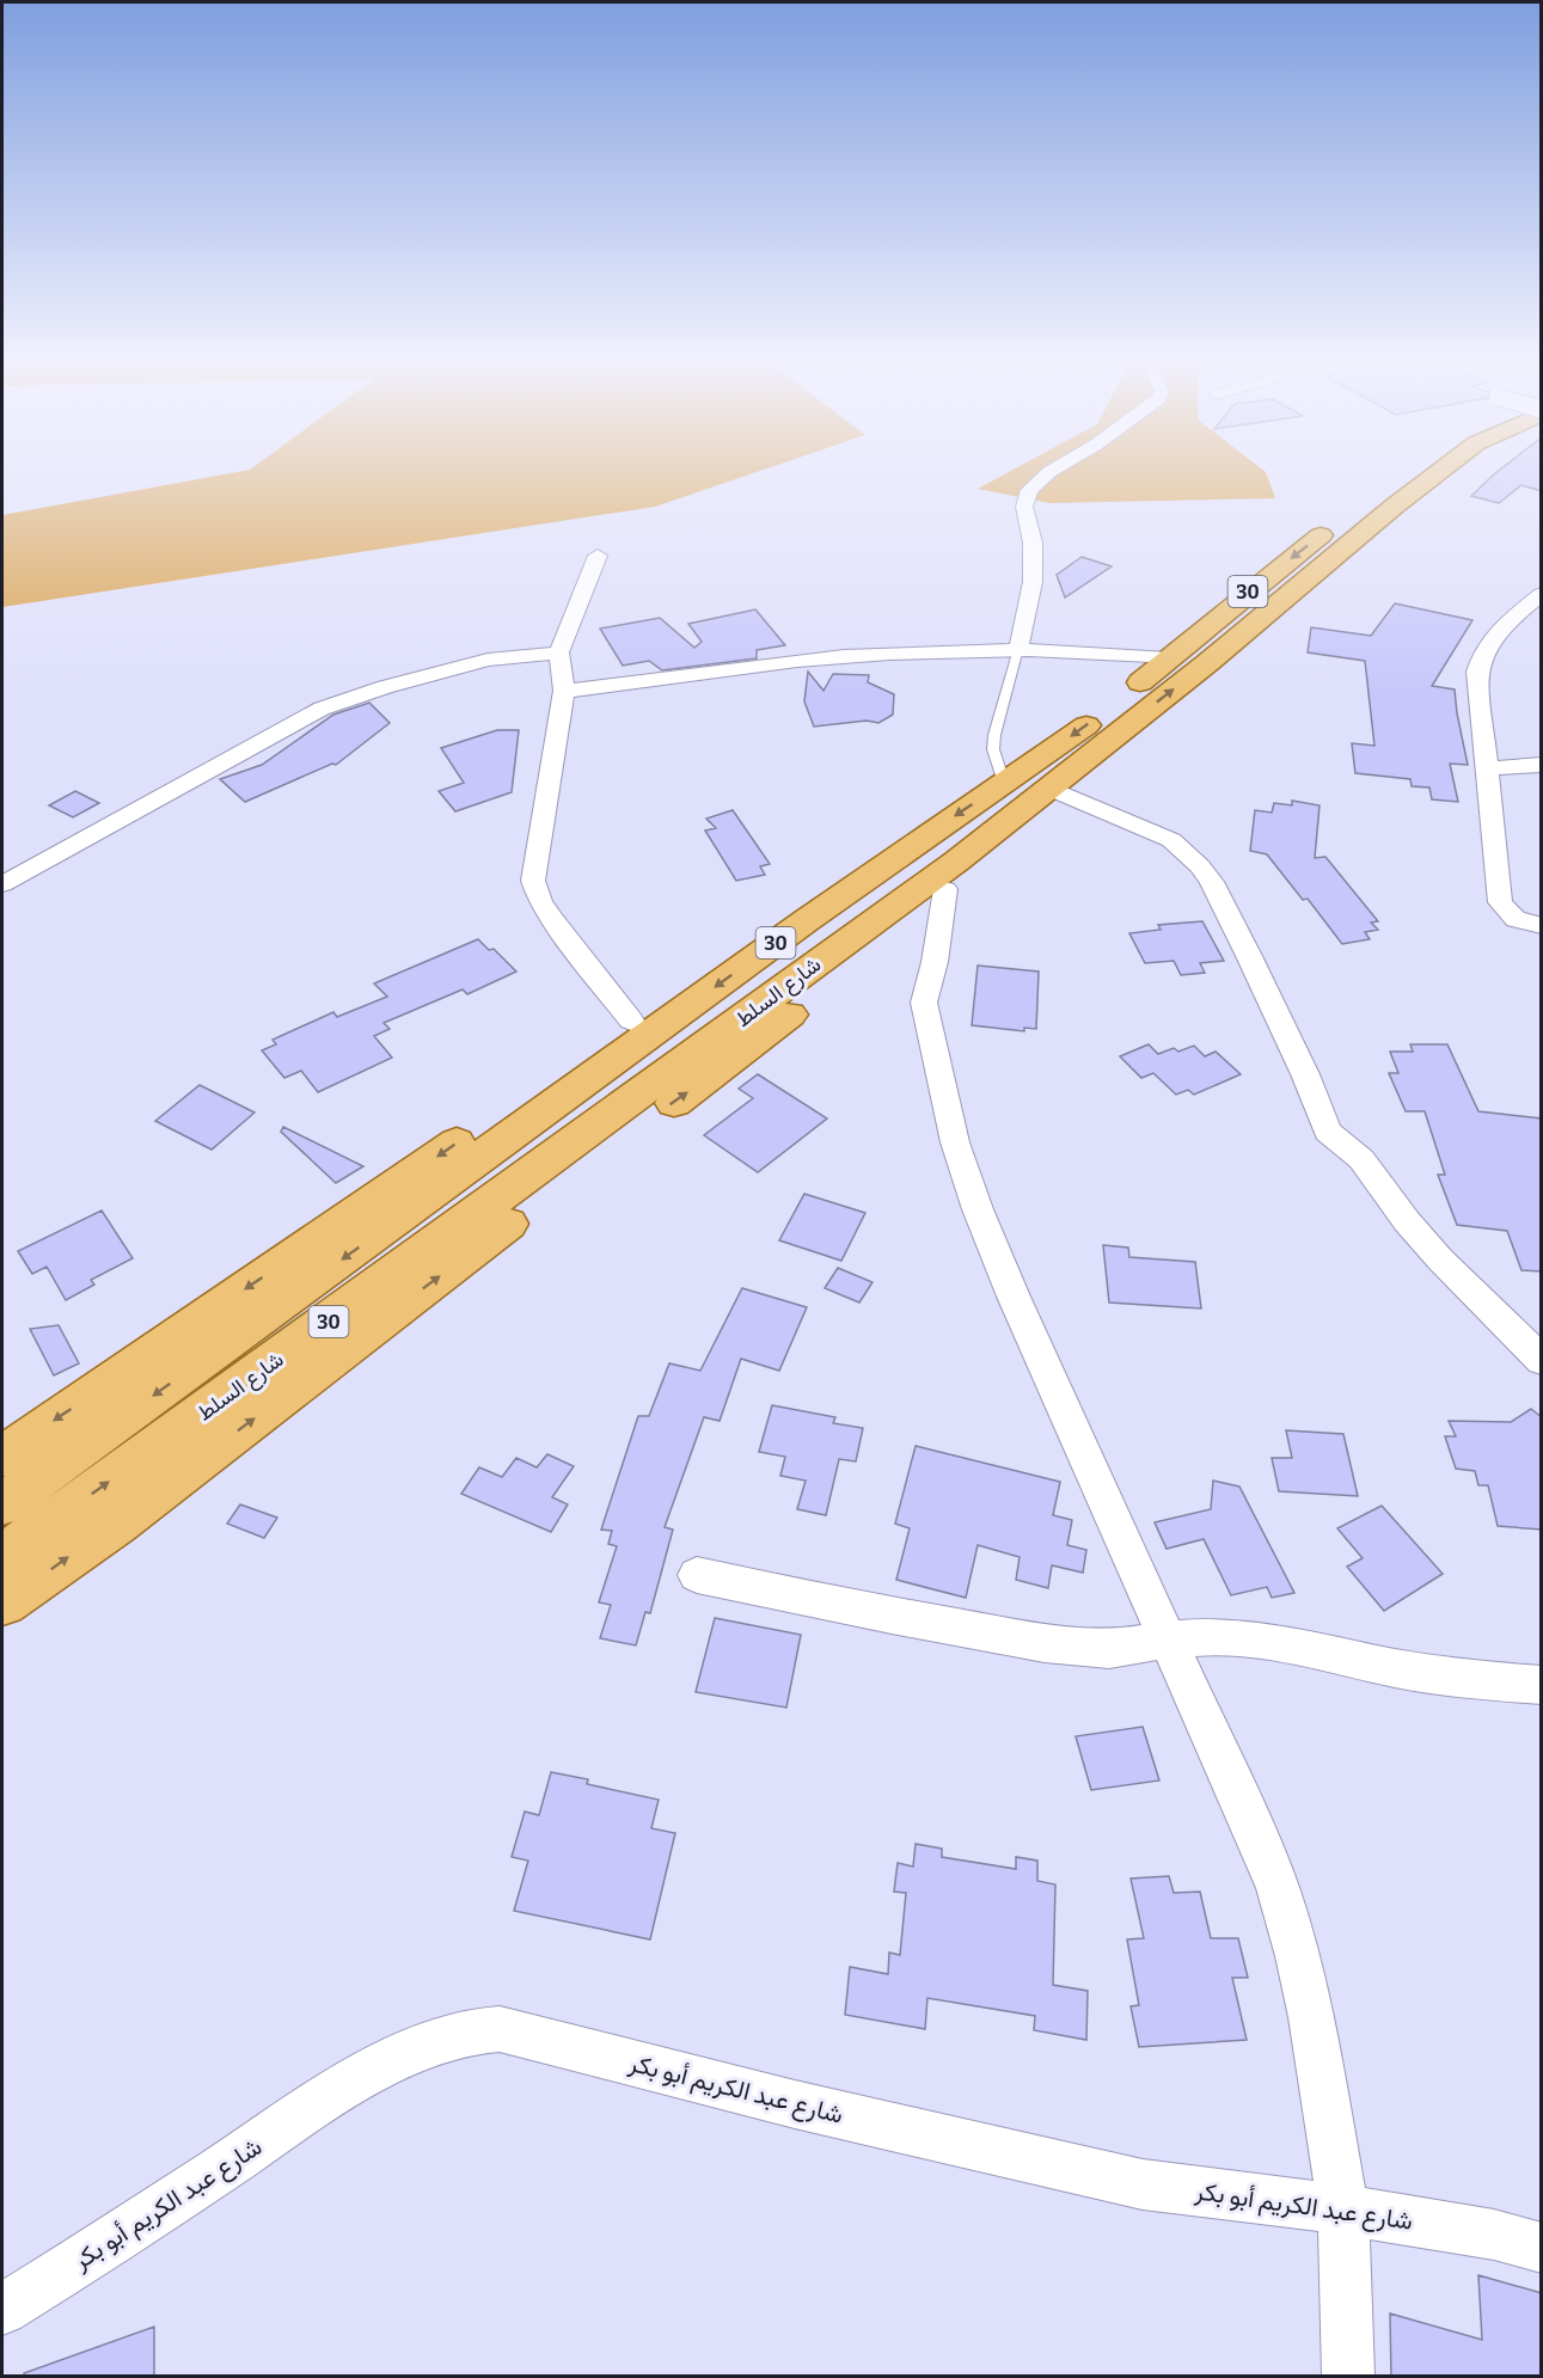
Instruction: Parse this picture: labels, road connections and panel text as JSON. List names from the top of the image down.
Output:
{
  "streets": {
    "main road": ["30", "شارع السلط"],
    "street": ["شارع عبد الكريم أبو بكر"]
  }
}
